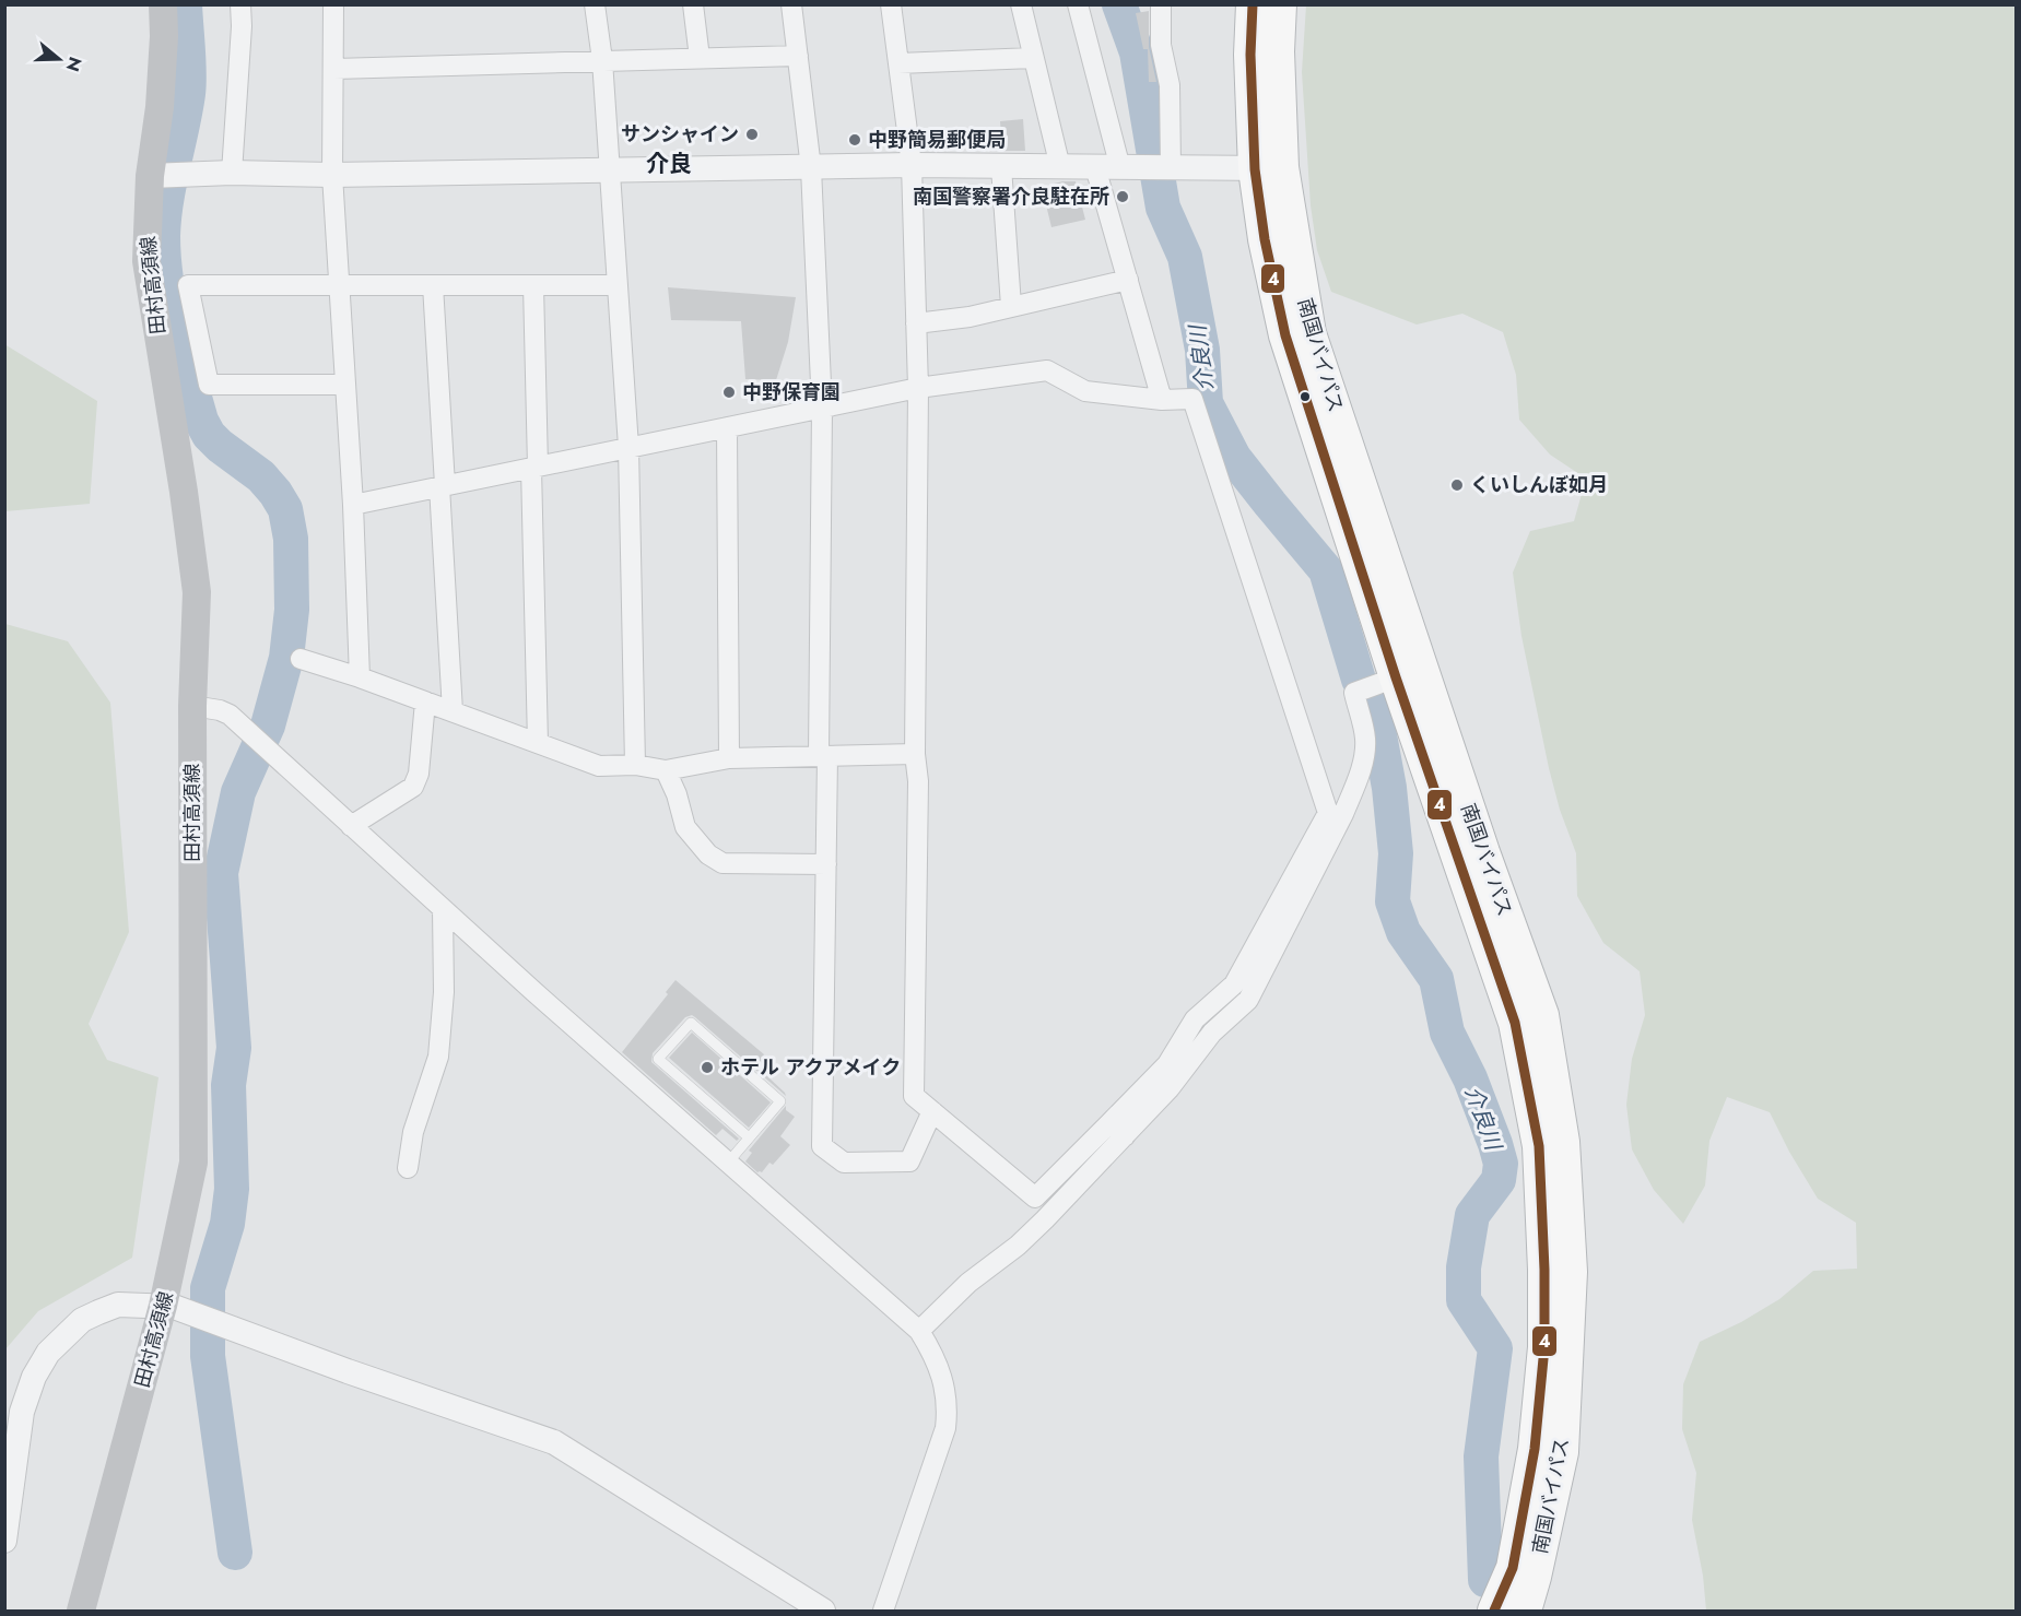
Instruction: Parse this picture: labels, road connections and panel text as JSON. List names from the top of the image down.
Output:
{
  "streets": {
    "highway": ["南国バイパス"],
    "main road": ["田村高須線"]
  },
  "districts": ["介良"],
  "water": ["介良川"],
  "places": [
    "サンシャイン",
    "中野簡易郵便局",
    "南国警察署介良駐在所",
    "中野保育園",
    "くいしんぼ如月",
    "ホテル アクアメイク"
  ],
  "lines": ["transit line 4"],
  "north": "right"
}
